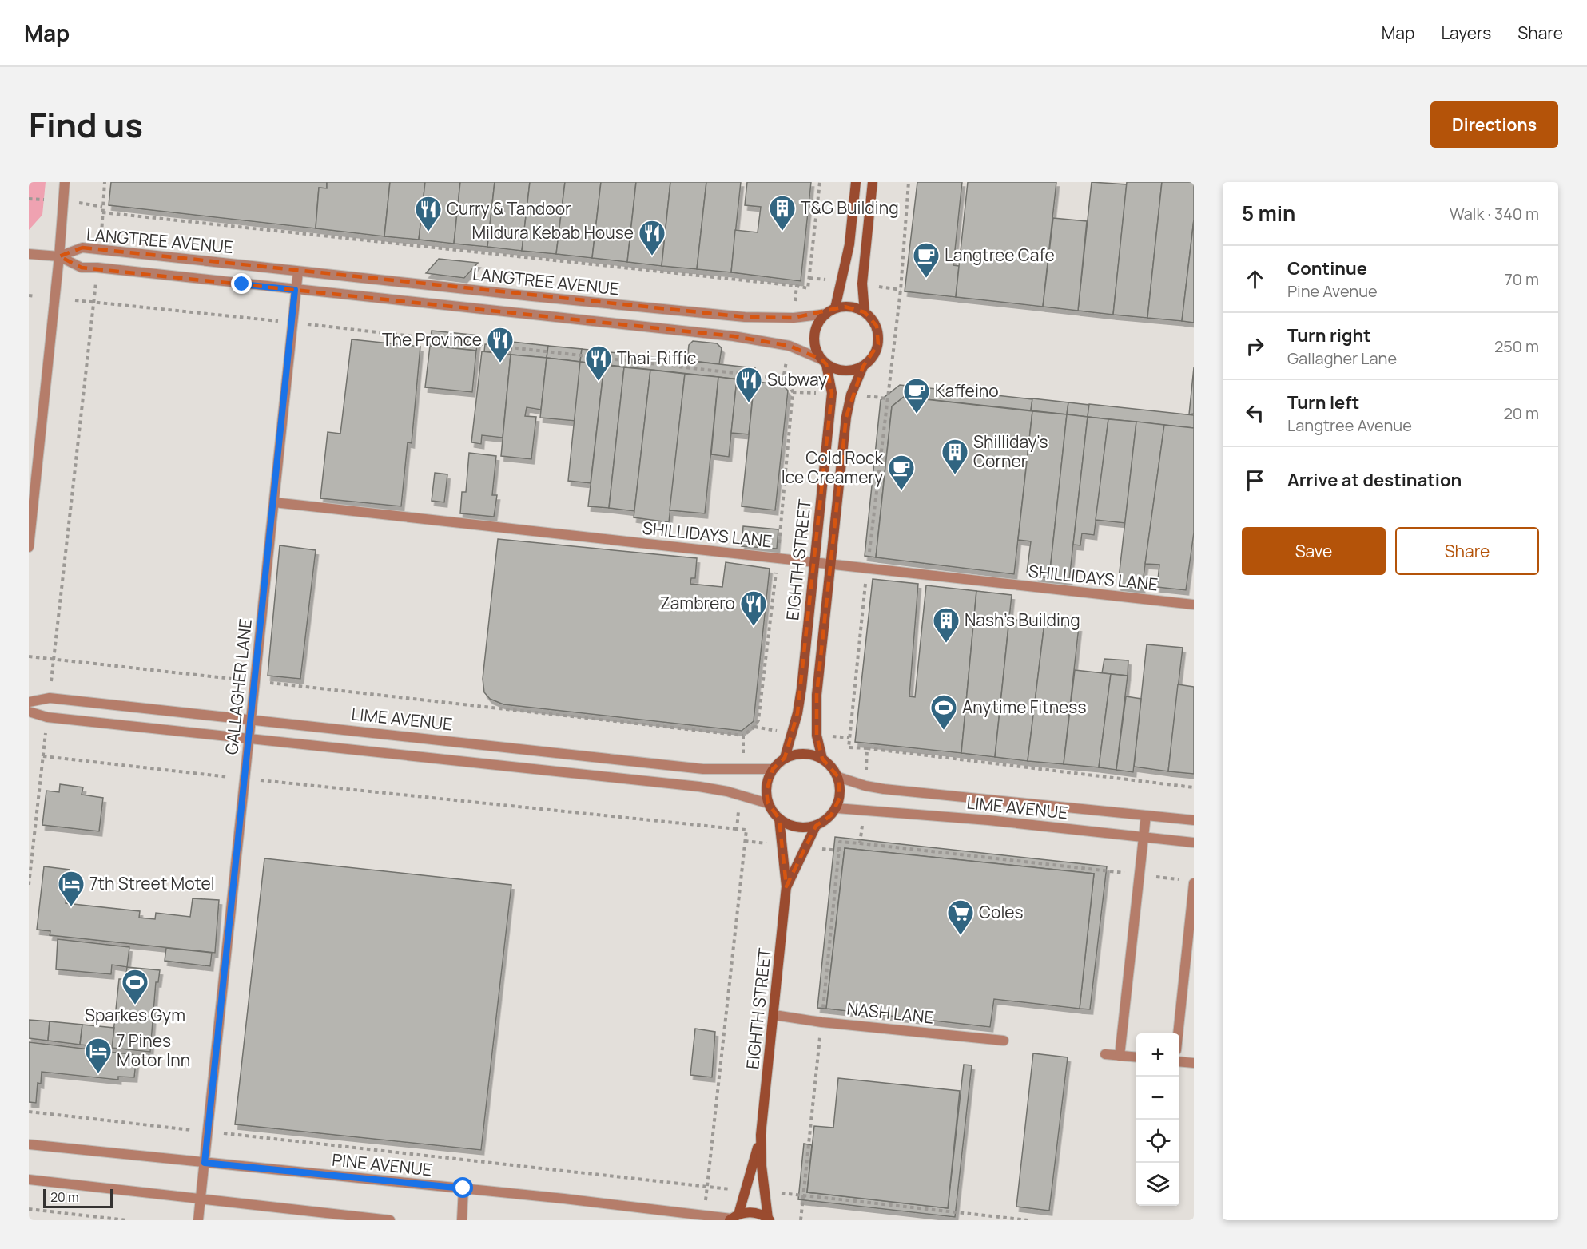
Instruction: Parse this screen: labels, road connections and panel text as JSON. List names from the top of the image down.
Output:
{
  "streets": {
    "street": [
      "LANGTREE AVENUE",
      "SHILLIDAYS LANE",
      "EIGHTH STREET",
      "GALLAGHER LANE",
      "LIME AVENUE",
      "NASH LANE",
      "PINE AVENUE"
    ]
  },
  "crossings": [
    ["LANGTREE AVENUE", "EIGHTH STREET"],
    ["LANGTREE AVENUE", "GALLAGHER LANE"],
    ["SHILLIDAYS LANE", "EIGHTH STREET"],
    ["SHILLIDAYS LANE", "GALLAGHER LANE"],
    ["EIGHTH STREET", "LIME AVENUE"],
    ["EIGHTH STREET", "NASH LANE"],
    ["EIGHTH STREET", "PINE AVENUE"],
    ["GALLAGHER LANE", "LIME AVENUE"],
    ["GALLAGHER LANE", "PINE AVENUE"]
  ],
  "places": {
    "building": ["T&G Building", "Shilliday's Corner", "Nash's Building"],
    "restaurant": [
      "Curry & Tandoor",
      "Mildura Kebab House",
      "The Province",
      "Thai-Riffic",
      "Subway",
      "Zambrero"
    ],
    "cafe": ["Langtree Cafe", "Kaffeino", "Cold Rock Ice Creamery"],
    "sports": ["Anytime Fitness", "Sparkes Gym"],
    "hotel": ["7th Street Motel", "7 Pines Motor Inn"],
    "supermarket": ["Coles"]
  },
  "scale_bar": "20 m",
  "page": {
    "header": "Map",
    "nav": ["Map", "Layers", "Share"],
    "title": "Find us",
    "buttons": [
      "Directions",
      ["Save", "Share"]
    ],
    "heading": ["5 min", "Walk · 340 m"],
    "list": [
      ["Continue", "Pine Avenue", "70 m"],
      ["Turn right", "Gallagher Lane", "250 m"],
      ["Turn left", "Langtree Avenue", "20 m"],
      "Arrive at destination"
    ],
    "map_buttons": ["+", "−"],
    "scale": "20 m"
  }
}
